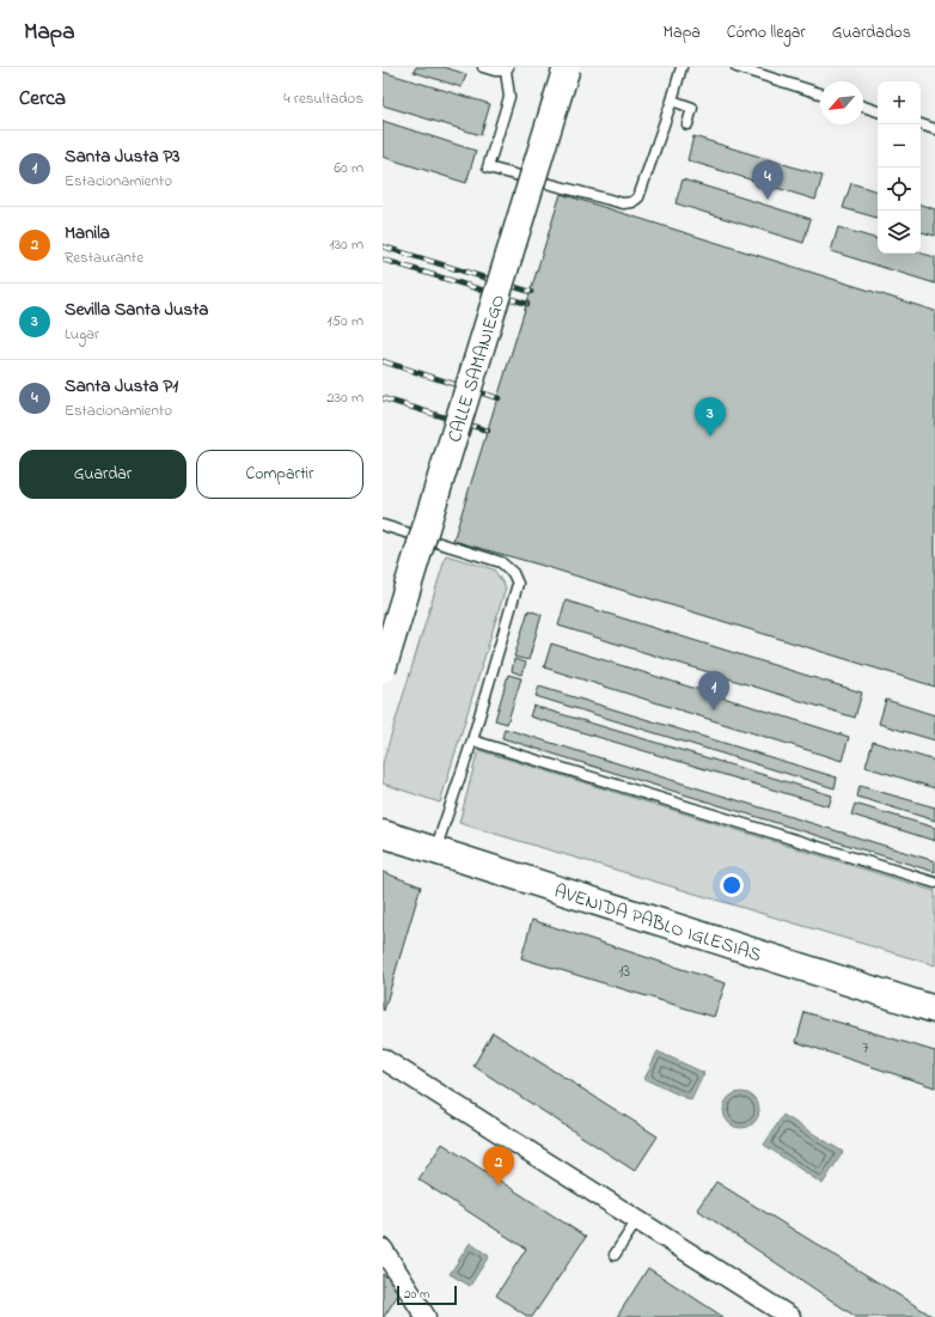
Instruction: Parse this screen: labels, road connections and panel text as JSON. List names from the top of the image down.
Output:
{
  "streets": {
    "main road": ["CALLE SAMANIEGO", "AVENIDA PABLO IGLESIAS"]
  },
  "house_numbers": ["13", "7"],
  "scale_bar": "20 m",
  "north": "bottom left",
  "page": {
    "header": "Mapa",
    "nav": ["Mapa", "Cómo llegar", "Guardados"],
    "heading": ["Cerca", "4 resultados"],
    "map_buttons": ["+", "−"],
    "list": [
      {
        "mark": "1",
        "name": "Santa Justa P3",
        "note": "Estacionamiento",
        "value": "60 m"
      },
      {
        "mark": "2",
        "name": "Manila",
        "note": "Restaurante",
        "value": "130 m"
      },
      {
        "mark": "3",
        "name": "Sevilla Santa Justa",
        "note": "Lugar",
        "value": "150 m"
      },
      {
        "mark": "4",
        "name": "Santa Justa P1",
        "note": "Estacionamiento",
        "value": "230 m"
      }
    ],
    "pins": [
      "4",
      "3",
      "1",
      "2"
    ],
    "buttons": ["Guardar", "Compartir"],
    "scale": "20 m"
  }
}
